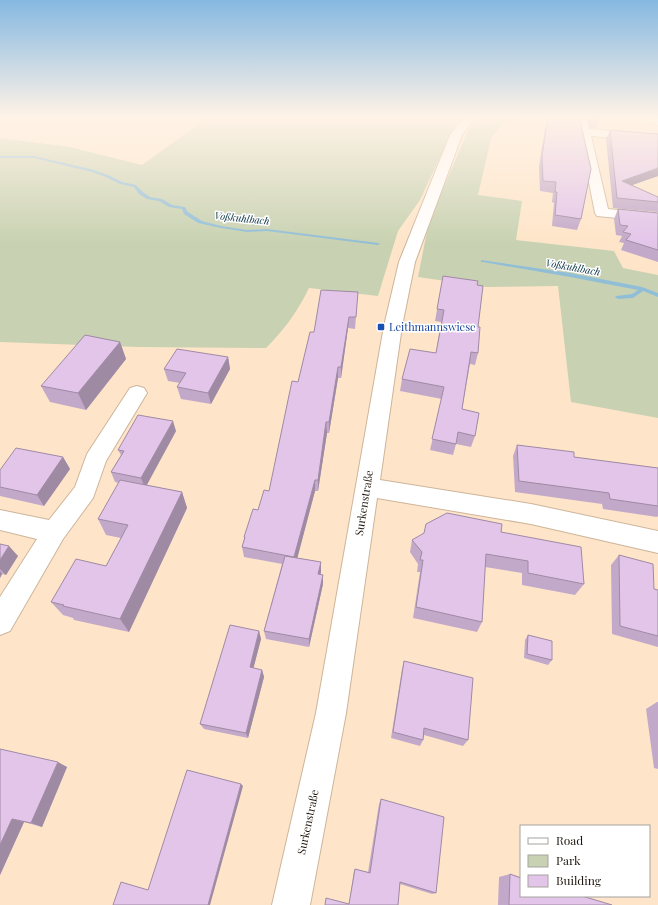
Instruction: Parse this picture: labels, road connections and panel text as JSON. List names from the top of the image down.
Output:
{
  "streets": {
    "street": ["Surkenstraße"]
  },
  "water": ["Voßkuhlbach"],
  "places": {
    "transit": ["Leithmannswiese"]
  },
  "legend": ["Road", "Park", "Building"]
}
